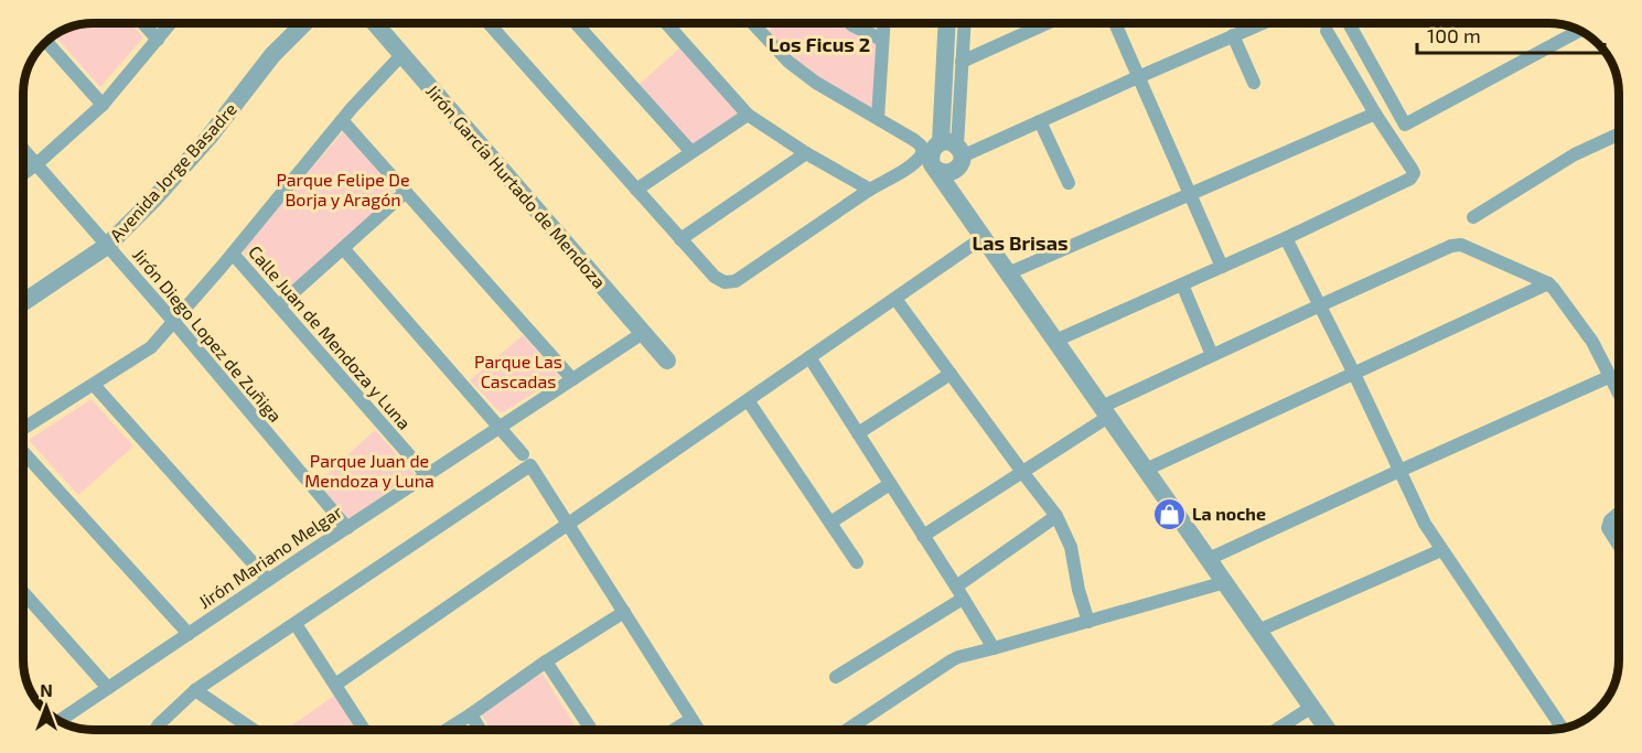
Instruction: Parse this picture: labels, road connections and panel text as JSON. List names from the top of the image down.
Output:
{
  "streets": {
    "street": [
      "Avenida Jorge Basadre",
      "Jirón García Hurtado de Mendoza",
      "Jirón Diego Lopez de Zuñiga",
      "Calle Juan de Mendoza y Luna",
      "Jirón Mariano Melgar"
    ]
  },
  "crossings": [
    ["Avenida Jorge Basadre", "Jirón Diego Lopez de Zuñiga"],
    ["Jirón García Hurtado de Mendoza", "Jirón Mariano Melgar"],
    ["Jirón Diego Lopez de Zuñiga", "Jirón Mariano Melgar"],
    ["Calle Juan de Mendoza y Luna", "Jirón Mariano Melgar"]
  ],
  "districts": ["Los Ficus 2", "Las Brisas"],
  "parks": ["Parque Felipe De Borja y Aragón", "Parque Las Cascadas", "Parque Juan de Mendoza y Luna"],
  "places": {
    "shop": ["La noche"]
  },
  "scale_bar": "100 m",
  "north": "top"
}
